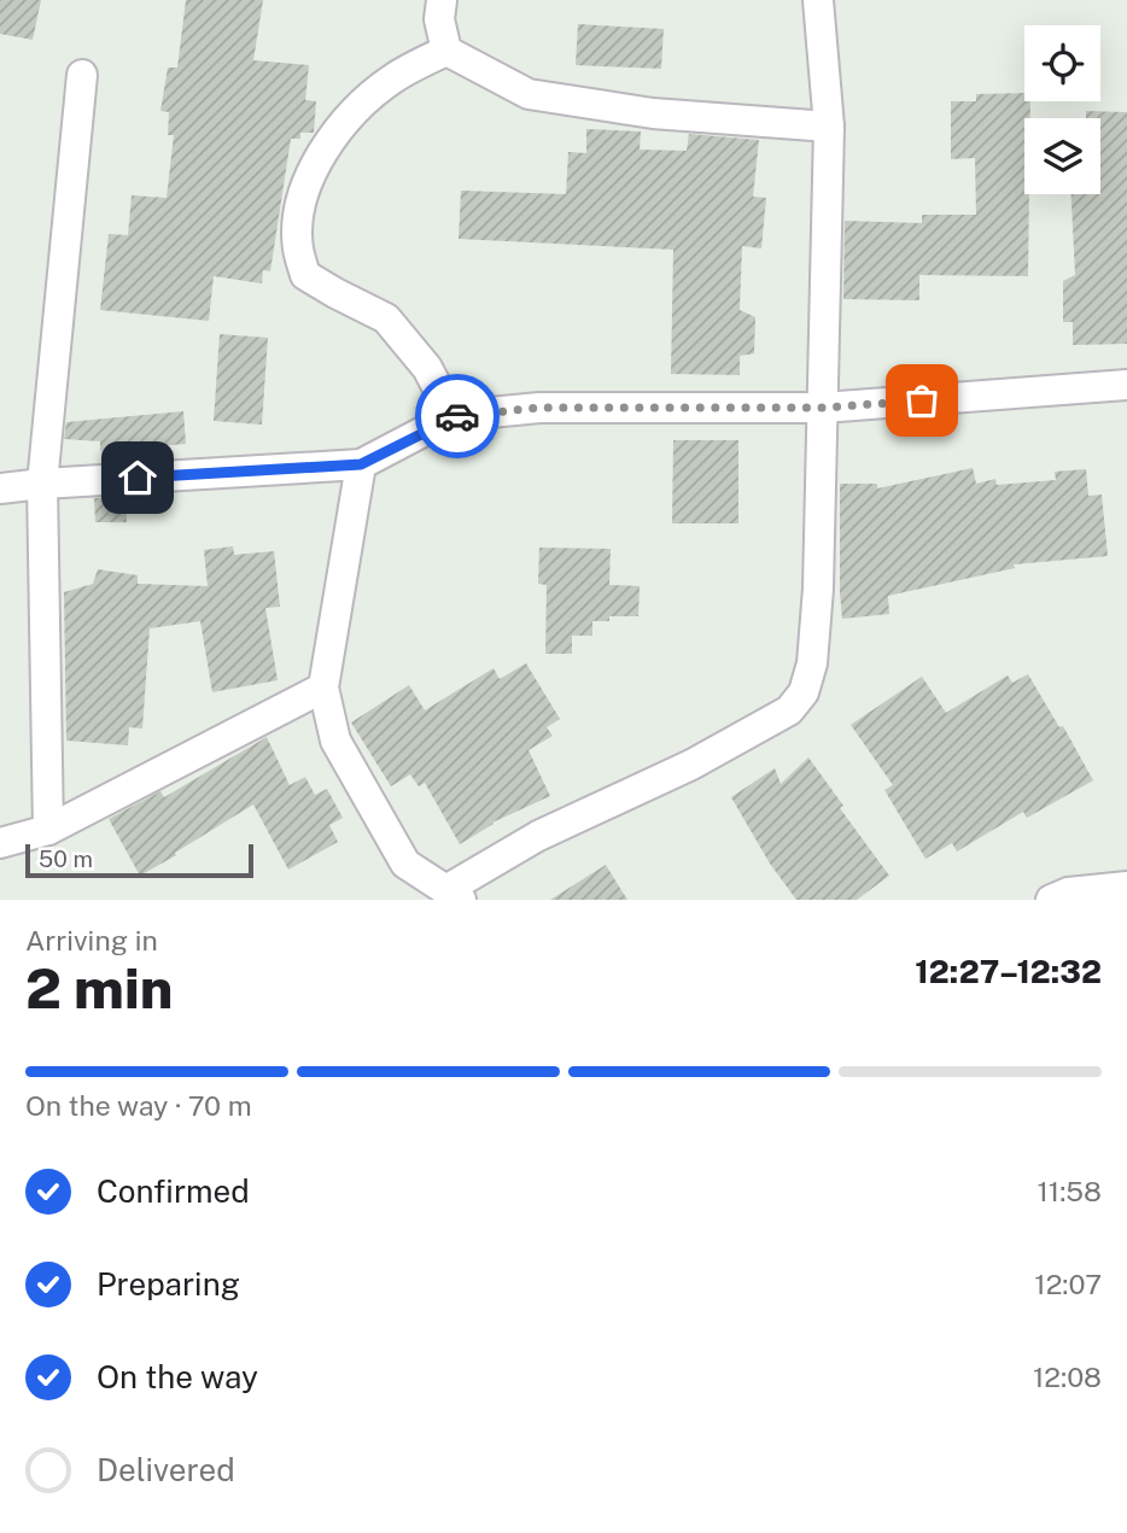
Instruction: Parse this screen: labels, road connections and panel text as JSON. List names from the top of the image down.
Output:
{
  "scale_bar": "50 m",
  "page": {
    "scale": "50 m",
    "heading": ["2 min", "Arriving in", "12:27–12:32"],
    "bar": "On the way · 70 m",
    "list": [
      ["Confirmed", "11:58"],
      ["Preparing", "12:07"],
      ["On the way", "12:08"],
      "Delivered"
    ]
  }
}
